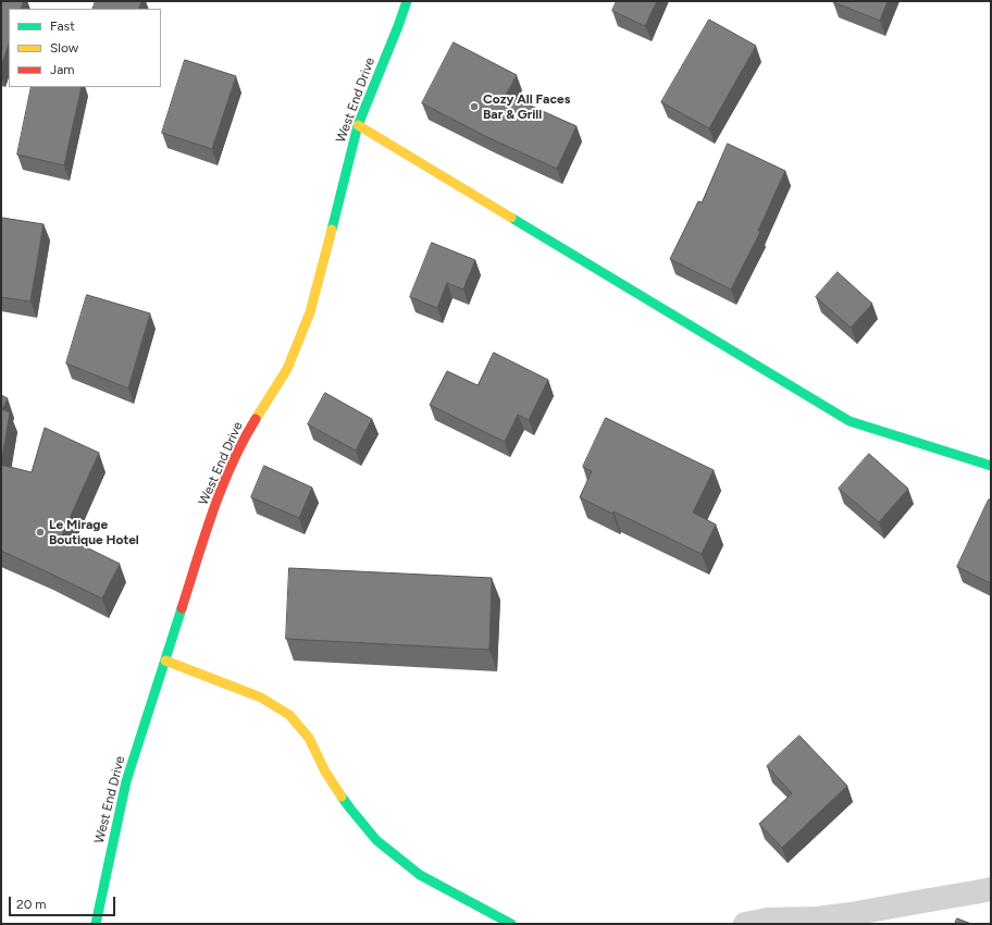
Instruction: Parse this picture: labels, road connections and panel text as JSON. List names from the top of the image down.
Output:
{
  "streets": {
    "street": ["West End Drive"]
  },
  "places": ["Cozy All Faces Bar & Grill", "Le Mirage Boutique Hotel"],
  "legend": ["Fast", "Slow", "Jam"],
  "scale_bar": "20 m"
}
